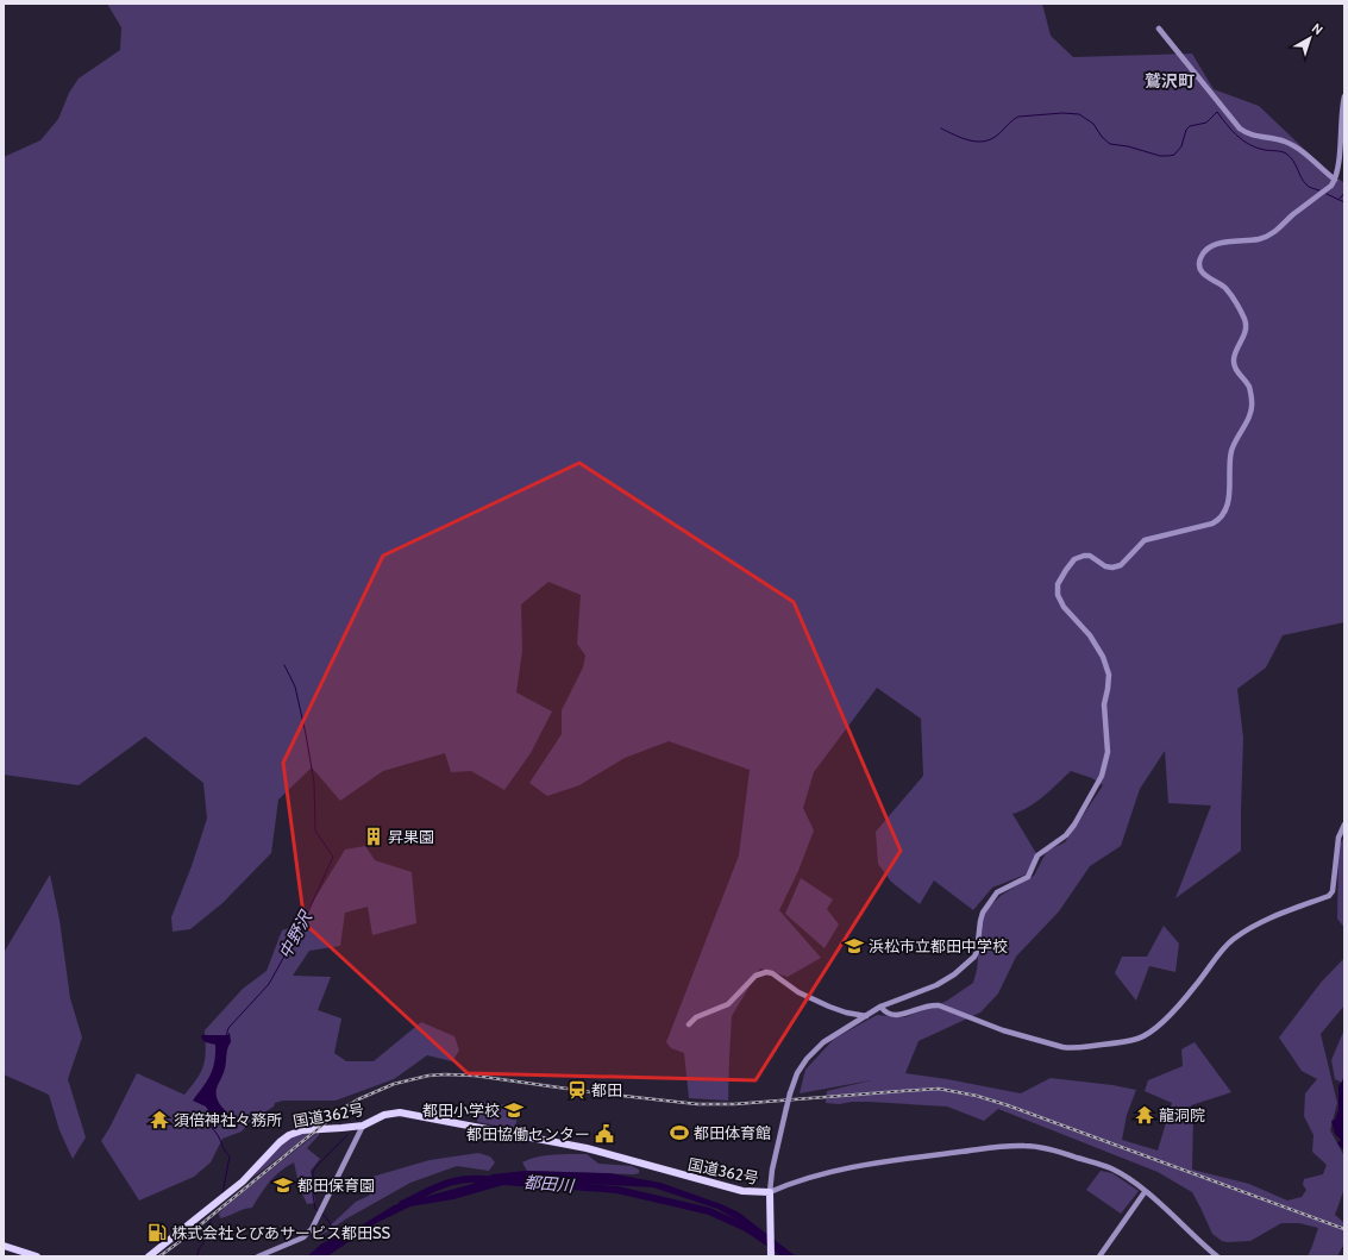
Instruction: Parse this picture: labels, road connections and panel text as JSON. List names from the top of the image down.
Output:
{
  "streets": {
    "highway": ["国道362号"]
  },
  "districts": ["鷲沢町"],
  "water": ["中野沢", "都田川"],
  "places": {
    "building": ["昇果園"],
    "school or university": ["浜松市立都田中学校", "都田小学校", "都田保育園"],
    "station": ["都田"],
    "temple": ["龍洞院", "須倍神社々務所"],
    "sports": ["都田体育館"],
    "public building": ["都田協働センター"],
    "fuel station": ["株式会社とぴあサービス都田SS"]
  },
  "north": "top right"
}
